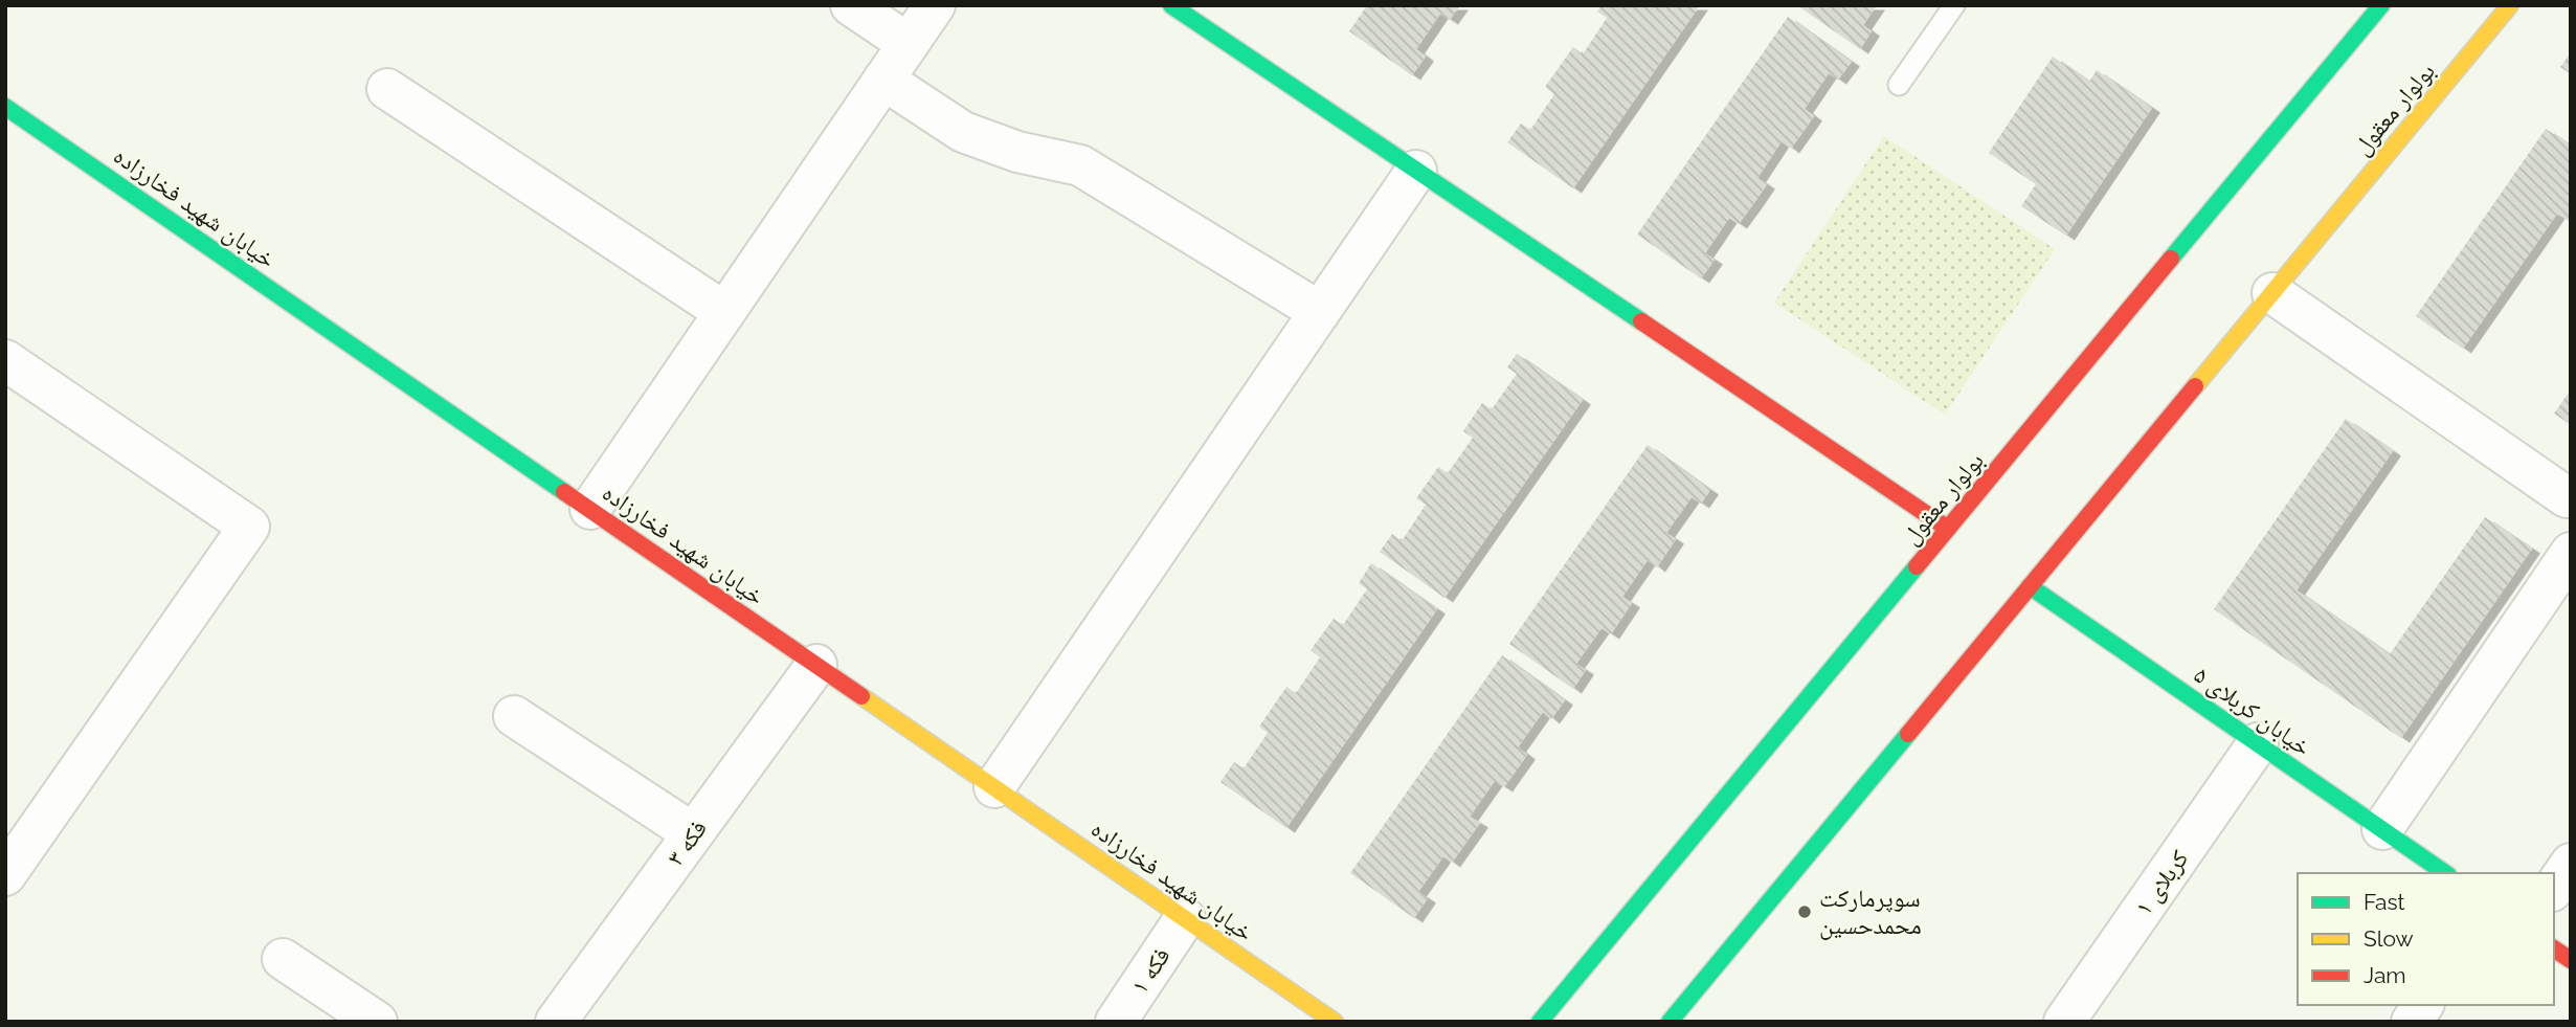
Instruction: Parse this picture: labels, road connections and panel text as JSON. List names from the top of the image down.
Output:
{
  "streets": {
    "street": [
      "بولوار معقول",
      "خیابان شهید فخارزاده",
      "خیابان کربلای ۵",
      "فکه ۳",
      "کربلای ۱",
      "فکه ۱"
    ]
  },
  "crossings": [
    ["بولوار معقول", "خیابان کربلای ۵"],
    ["خیابان شهید فخارزاده", "فکه ۳"],
    ["خیابان شهید فخارزاده", "فکه ۱"],
    ["خیابان کربلای ۵", "کربلای ۱"]
  ],
  "places": ["سوپرمارکت محمدحسین"],
  "legend": ["Fast", "Slow", "Jam"]
}
